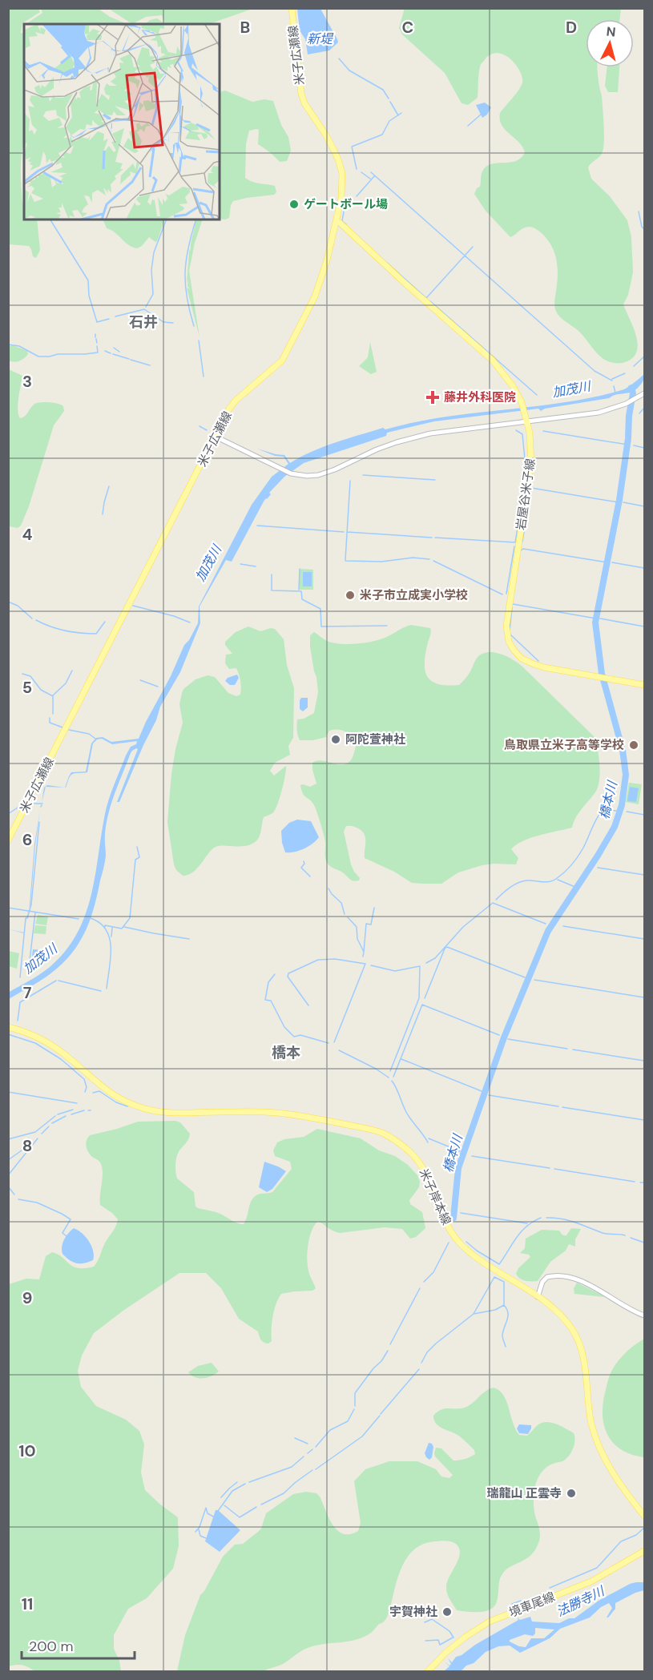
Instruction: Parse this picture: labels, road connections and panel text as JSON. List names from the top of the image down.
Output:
{
  "streets": {
    "main road": [
      "米子広瀬線",
      "岩屋谷米子線",
      "米子岸本線",
      "境車尾線"
    ]
  },
  "crossings": [
    ["米子広瀬線", "岩屋谷米子線"]
  ],
  "districts": ["石井", "橋本"],
  "water": [
    "新堤",
    "加茂川",
    "橋本川",
    "法勝寺川"
  ],
  "places": {
    "other": [
      "ゲートボール場",
      "米子市立成実小学校",
      "阿陀萱神社",
      "鳥取県立米子高等学校",
      "瑞龍山 正雲寺",
      "宇賀神社"
    ],
    "health": ["藤井外科医院"]
  },
  "scale_bar": "200 m",
  "north": "top",
  "grid": {
    "columns": ["B", "C", "D"],
    "rows": [
      "3",
      "4",
      "5",
      "6",
      "7",
      "8",
      "9",
      "10",
      "11"
    ]
  }
}
